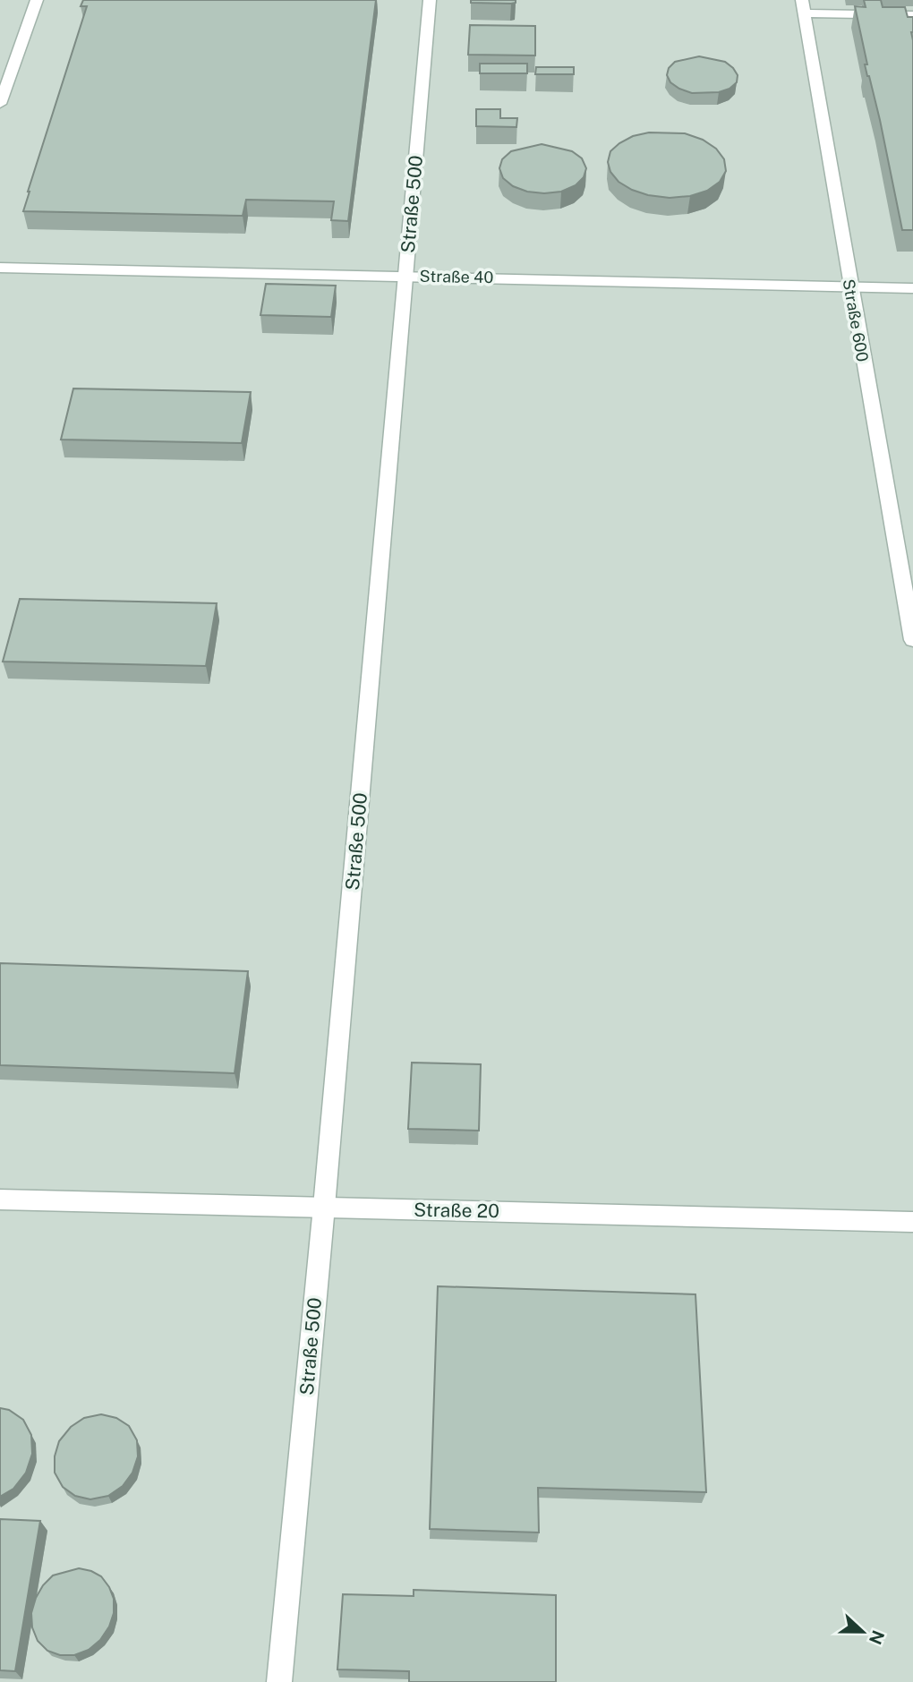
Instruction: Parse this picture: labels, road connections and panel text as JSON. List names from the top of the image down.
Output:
{
  "streets": {
    "street": [
      "Straße 500",
      "Straße 40",
      "Straße 600",
      "Straße 20"
    ]
  },
  "crossings": [
    ["Straße 500", "Straße 40"],
    ["Straße 500", "Straße 20"],
    ["Straße 40", "Straße 600"]
  ],
  "north": "right"
}
